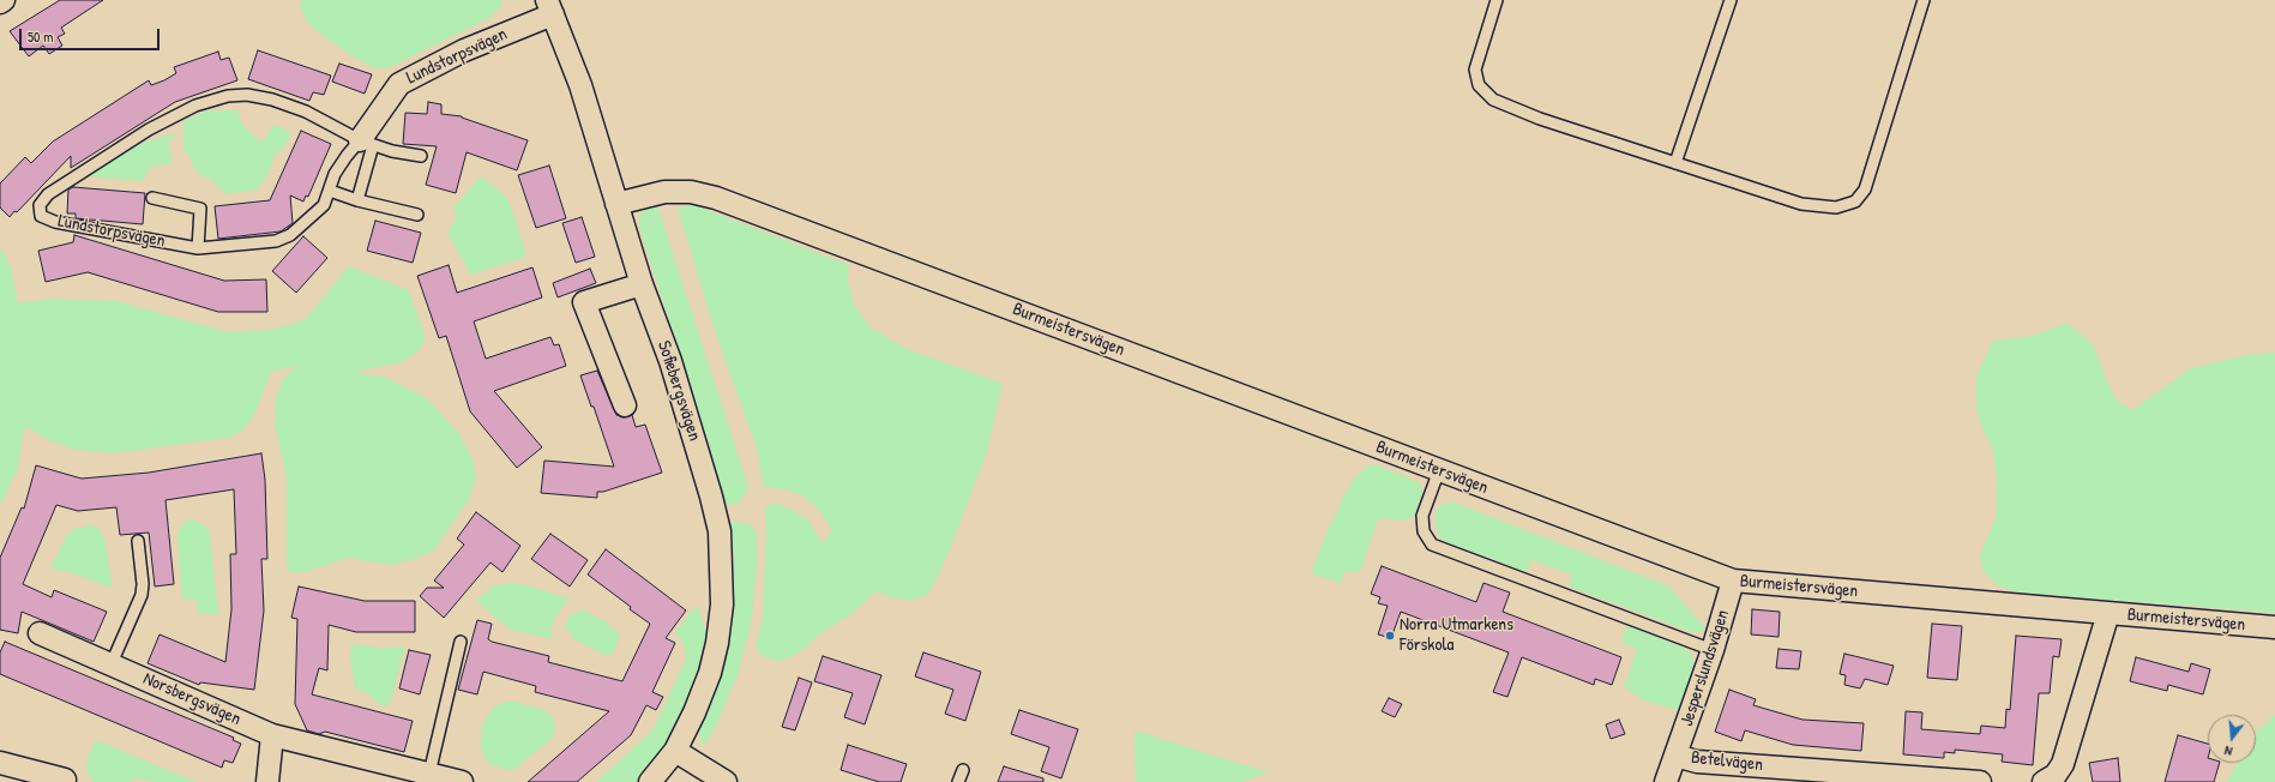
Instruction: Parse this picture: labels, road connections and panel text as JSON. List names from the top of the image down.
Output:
{
  "streets": {
    "street": [
      "Lundstorpsvägen",
      "Burmeistersvägen",
      "Sofiebergsvägen",
      "Jesperslundsvägen",
      "Norsbergsvägen",
      "Betelvägen"
    ]
  },
  "crossings": [
    ["Lundstorpsvägen", "Sofiebergsvägen"],
    ["Burmeistersvägen", "Sofiebergsvägen"],
    ["Burmeistersvägen", "Jesperslundsvägen"],
    ["Jesperslundsvägen", "Betelvägen"]
  ],
  "places": ["Norra Utmarkens Förskola"],
  "scale_bar": "50 m",
  "north": "bottom"
}
